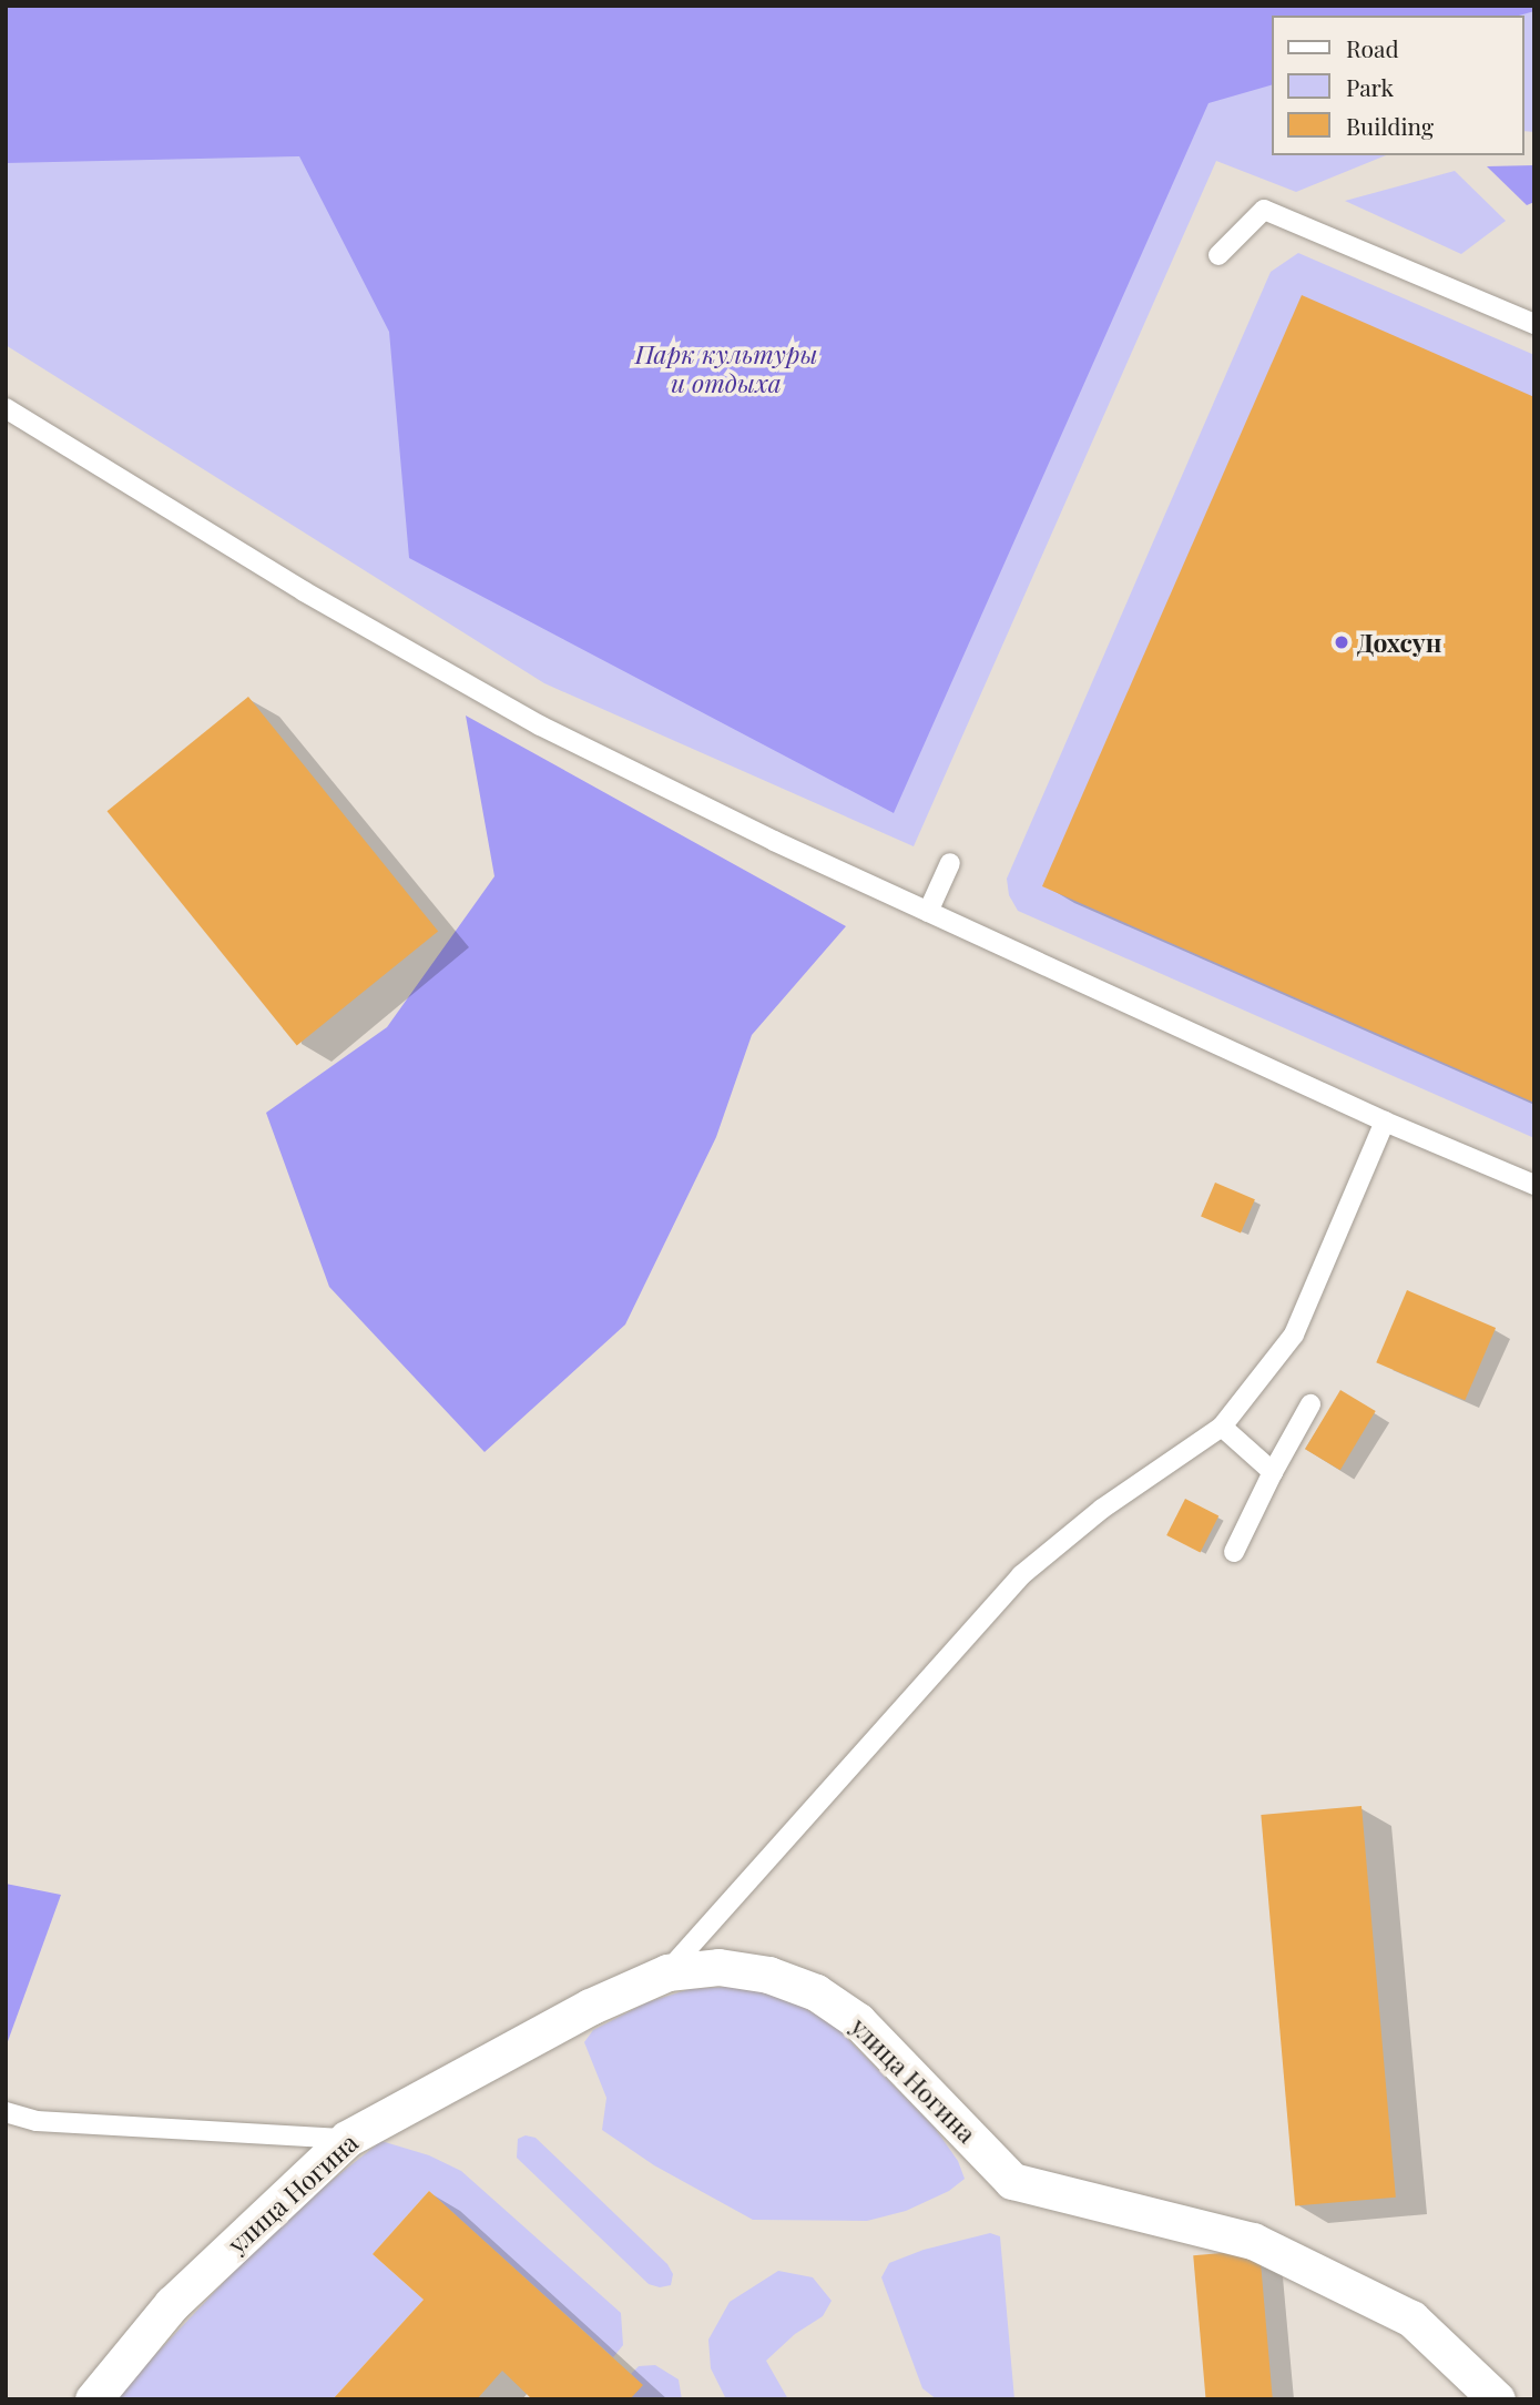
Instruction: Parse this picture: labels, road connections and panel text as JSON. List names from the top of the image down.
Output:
{
  "streets": {
    "street": ["улица Ногина"]
  },
  "parks": ["Парк культуры и отдыха"],
  "places": ["Дохсун"],
  "legend": ["Road", "Park", "Building"]
}
